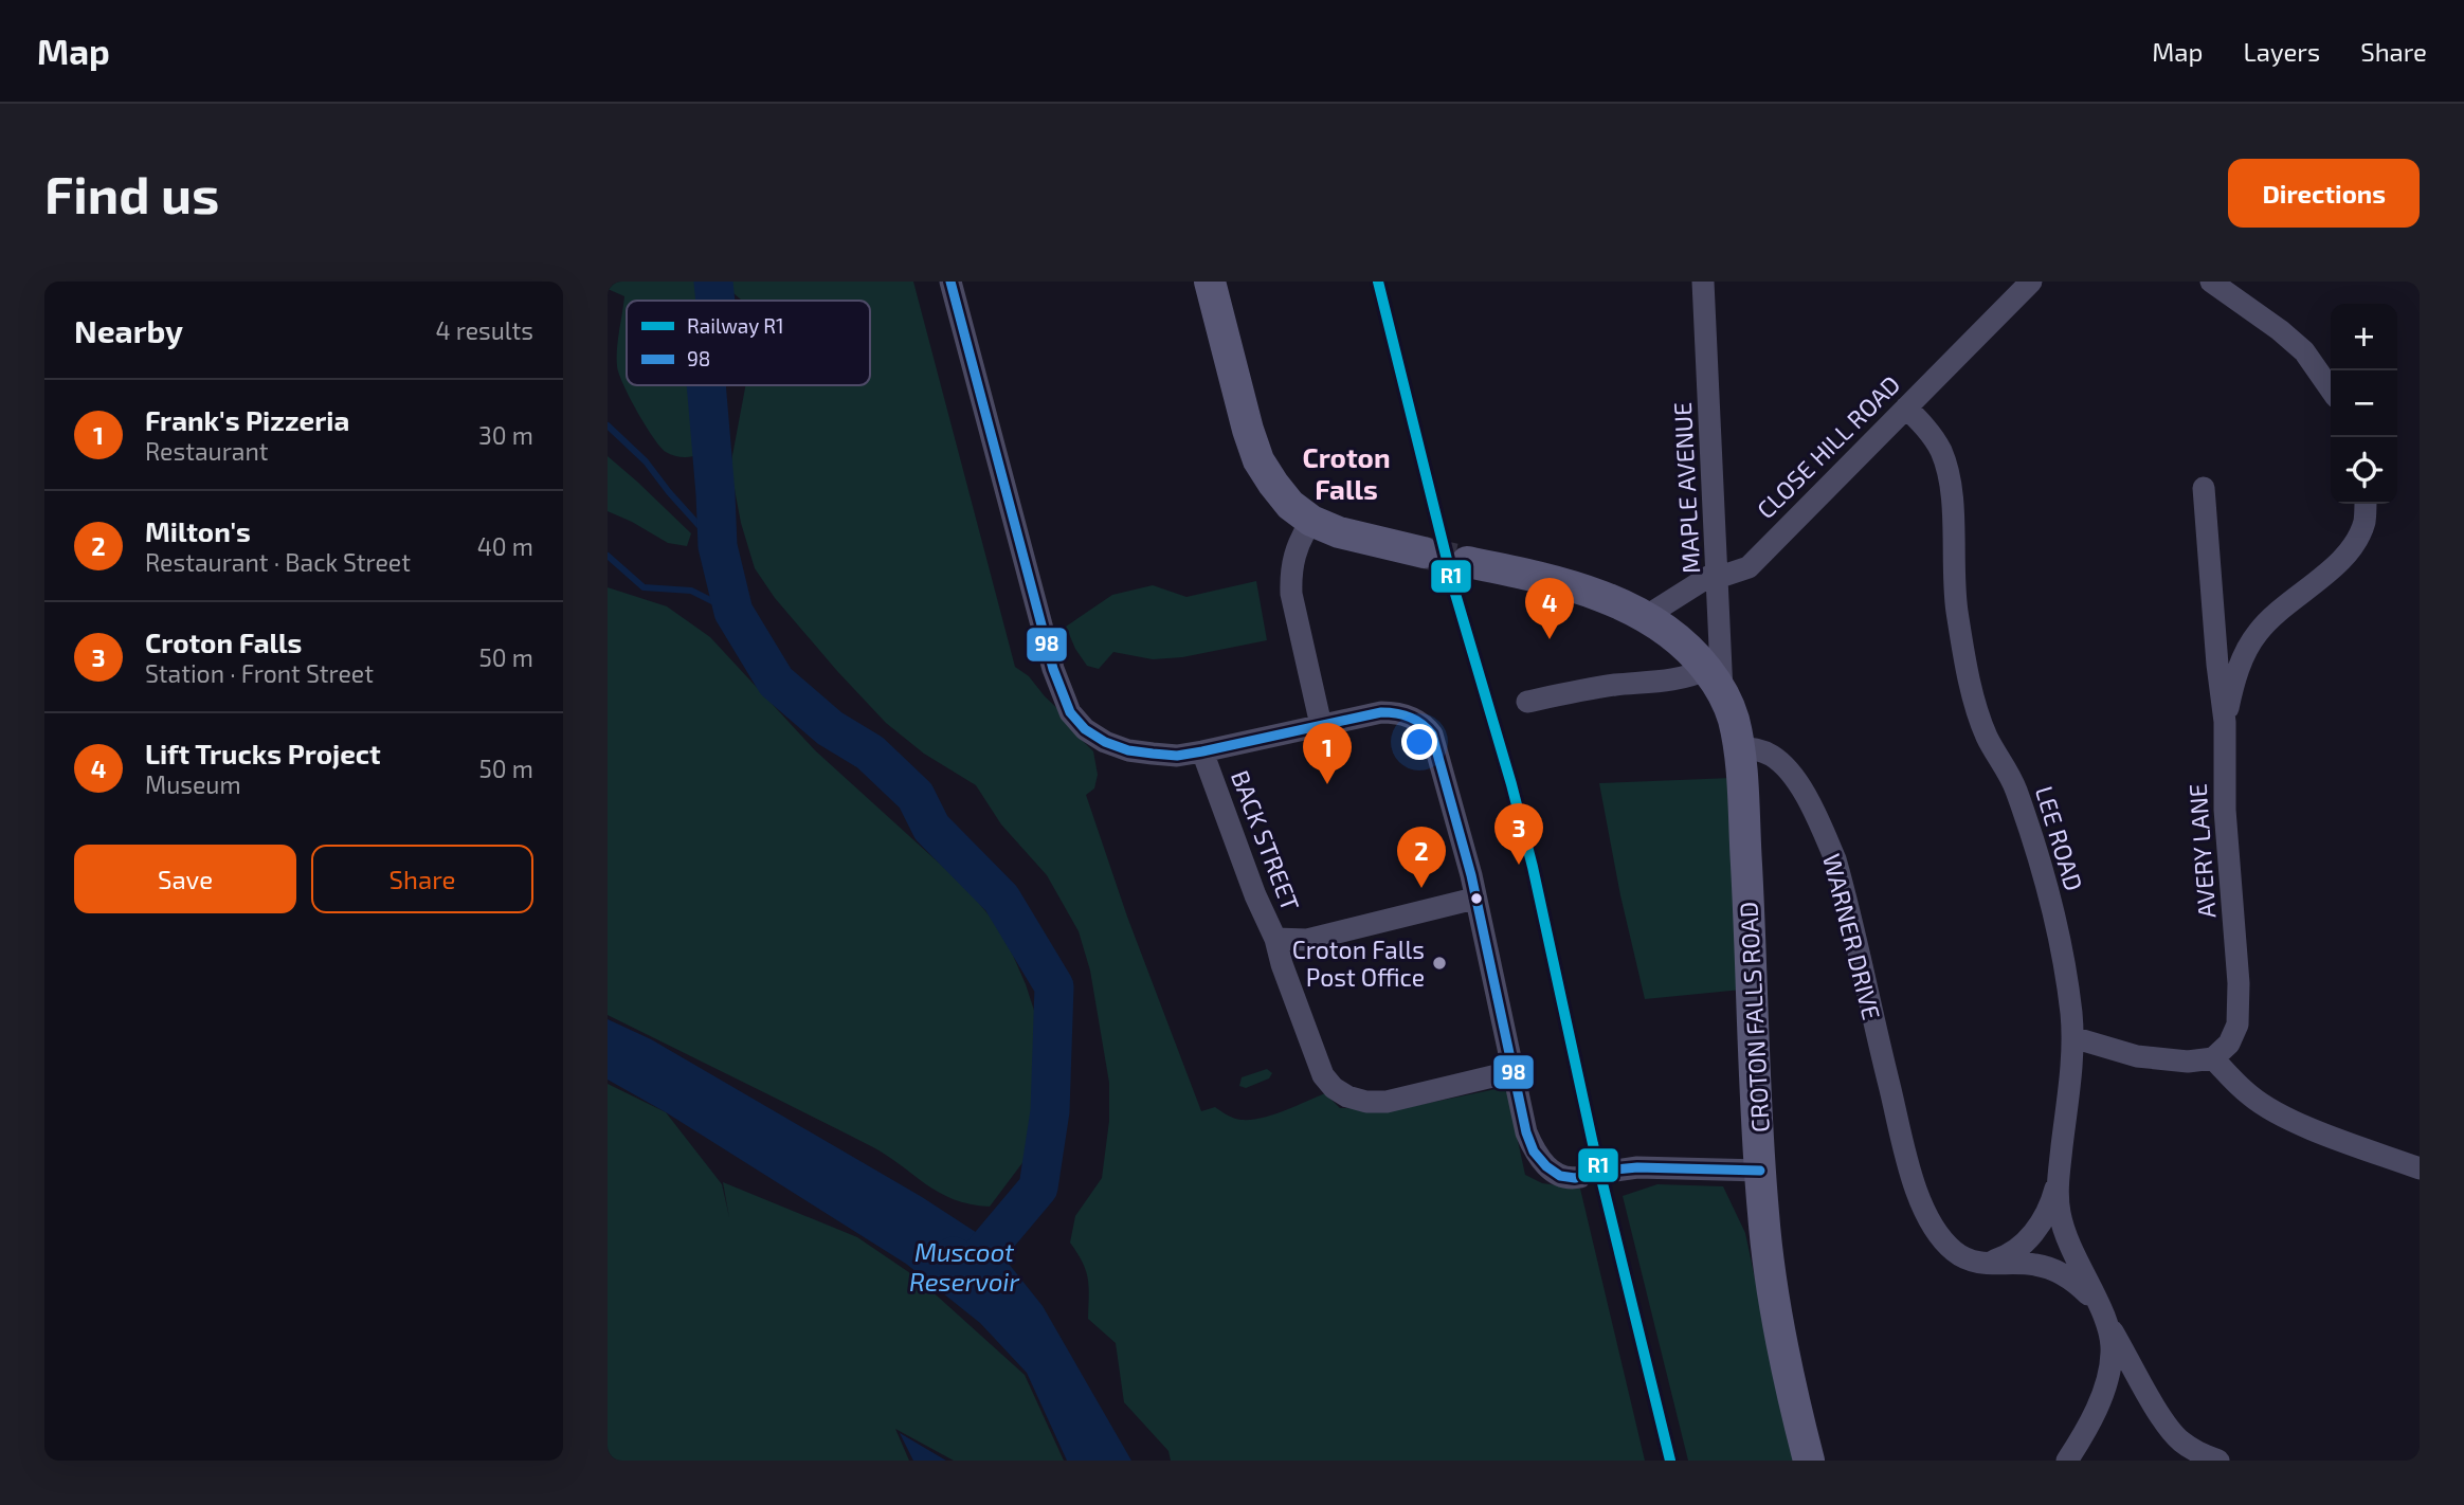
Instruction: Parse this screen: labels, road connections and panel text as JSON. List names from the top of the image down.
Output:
{
  "streets": {
    "main road": ["CROTON FALLS ROAD"],
    "street": [
      "CLOSE HILL ROAD",
      "MAPLE AVENUE",
      "LEE ROAD",
      "BACK STREET",
      "AVERY LANE",
      "WARNER DRIVE"
    ]
  },
  "crossings": [
    ["CLOSE HILL ROAD", "MAPLE AVENUE"],
    ["CLOSE HILL ROAD", "LEE ROAD"],
    ["LEE ROAD", "WARNER DRIVE"],
    ["WARNER DRIVE", "CROTON FALLS ROAD"]
  ],
  "districts": ["Croton Falls"],
  "water": ["Muscoot Reservoir"],
  "places": ["Croton Falls Post Office"],
  "lines": ["rail line R1", "transit line 98"],
  "legend": ["Railway R1", "98"],
  "page": {
    "header": "Map",
    "nav": ["Map", "Layers", "Share"],
    "buttons": [
      "Directions",
      ["Save", "Share"]
    ],
    "title": "Find us",
    "heading": ["Nearby", "4 results"],
    "map_buttons": ["+", "−"],
    "list": [
      {
        "mark": "1",
        "name": "Frank's Pizzeria",
        "note": "Restaurant",
        "value": "30 m"
      },
      {
        "mark": "2",
        "name": "Milton's",
        "note": "Restaurant · Back Street",
        "value": "40 m"
      },
      {
        "mark": "3",
        "name": "Croton Falls",
        "note": "Station · Front Street",
        "value": "50 m"
      },
      {
        "mark": "4",
        "name": "Lift Trucks Project",
        "note": "Museum",
        "value": "50 m"
      }
    ],
    "pins": [
      "4",
      "1",
      "3",
      "2"
    ]
  }
}
